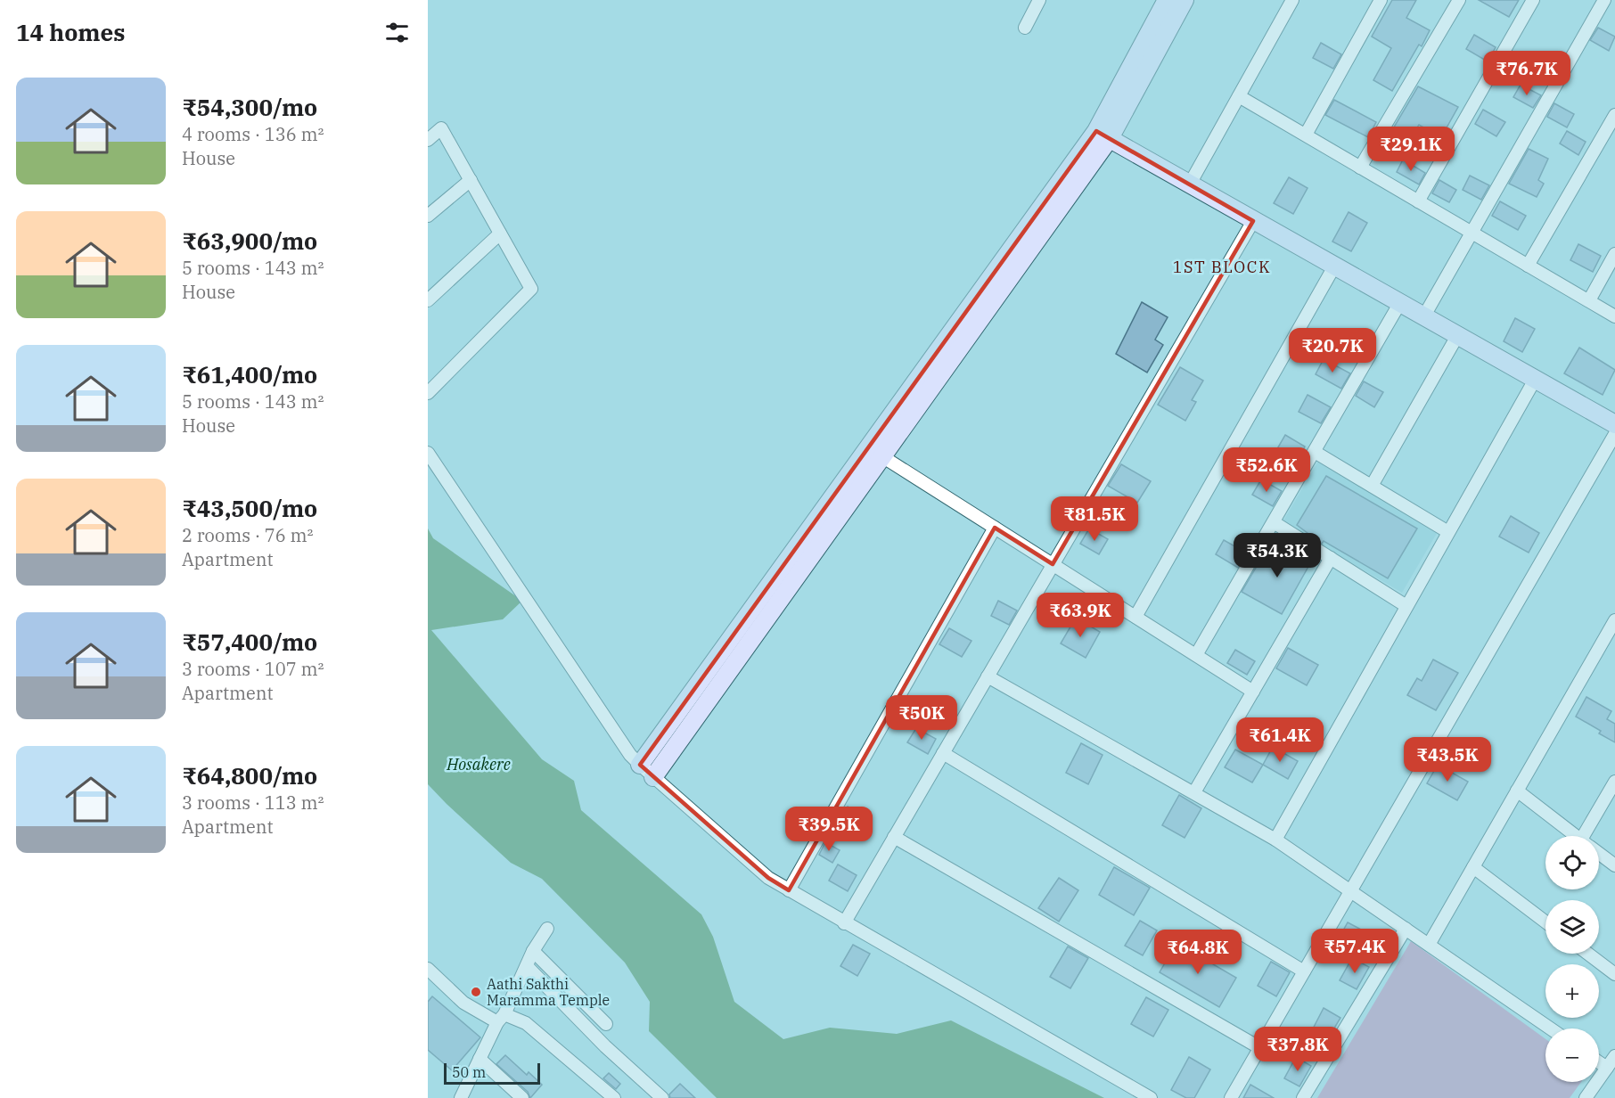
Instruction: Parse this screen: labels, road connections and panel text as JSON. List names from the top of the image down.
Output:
{
  "districts": ["1ST BLOCK"],
  "water": ["Hosakere"],
  "places": ["Aathi Sakthi Maramma Temple"],
  "scale_bar": "50 m",
  "page": {
    "heading": "14 homes",
    "price": [
      "₹76.7K",
      "₹29.1K",
      "₹20.7K",
      "₹52.6K",
      "₹81.5K",
      "₹54.3K",
      "₹63.9K",
      "₹50K",
      "₹61.4K",
      "₹43.5K",
      "₹39.5K",
      "₹57.4K",
      "₹64.8K",
      "₹37.8K"
    ],
    "list": [
      {
        "name": "₹54,300/mo",
        "note": "4 rooms · 136 m² · House"
      },
      {
        "name": "₹63,900/mo",
        "note": "5 rooms · 143 m² · House"
      },
      {
        "name": "₹61,400/mo",
        "note": "5 rooms · 143 m² · House"
      },
      {
        "name": "₹43,500/mo",
        "note": "2 rooms · 76 m² · Apartment"
      },
      {
        "name": "₹57,400/mo",
        "note": "3 rooms · 107 m² · Apartment"
      },
      {
        "name": "₹64,800/mo",
        "note": "3 rooms · 113 m² · Apartment"
      }
    ],
    "map_buttons": ["+", "−"],
    "scale": "50 m"
  }
}
